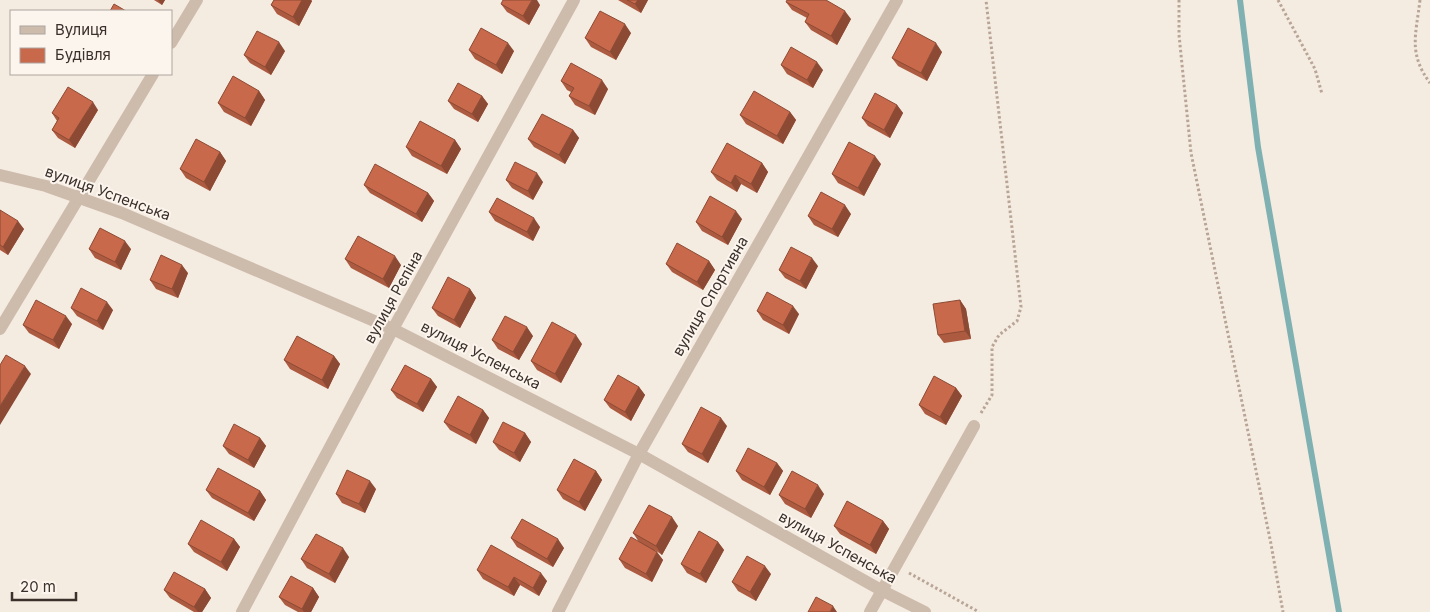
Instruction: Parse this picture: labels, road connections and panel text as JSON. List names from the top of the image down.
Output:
{
  "streets": {
    "street": ["вулиця Успенська", "вулиця Спортивна", "вулиця Рєпіна"]
  },
  "crossings": [
    ["вулиця Успенська", "вулиця Спортивна"],
    ["вулиця Успенська", "вулиця Рєпіна"]
  ],
  "legend": ["Вулиця", "Будівля"],
  "scale_bar": "20 m"
}
